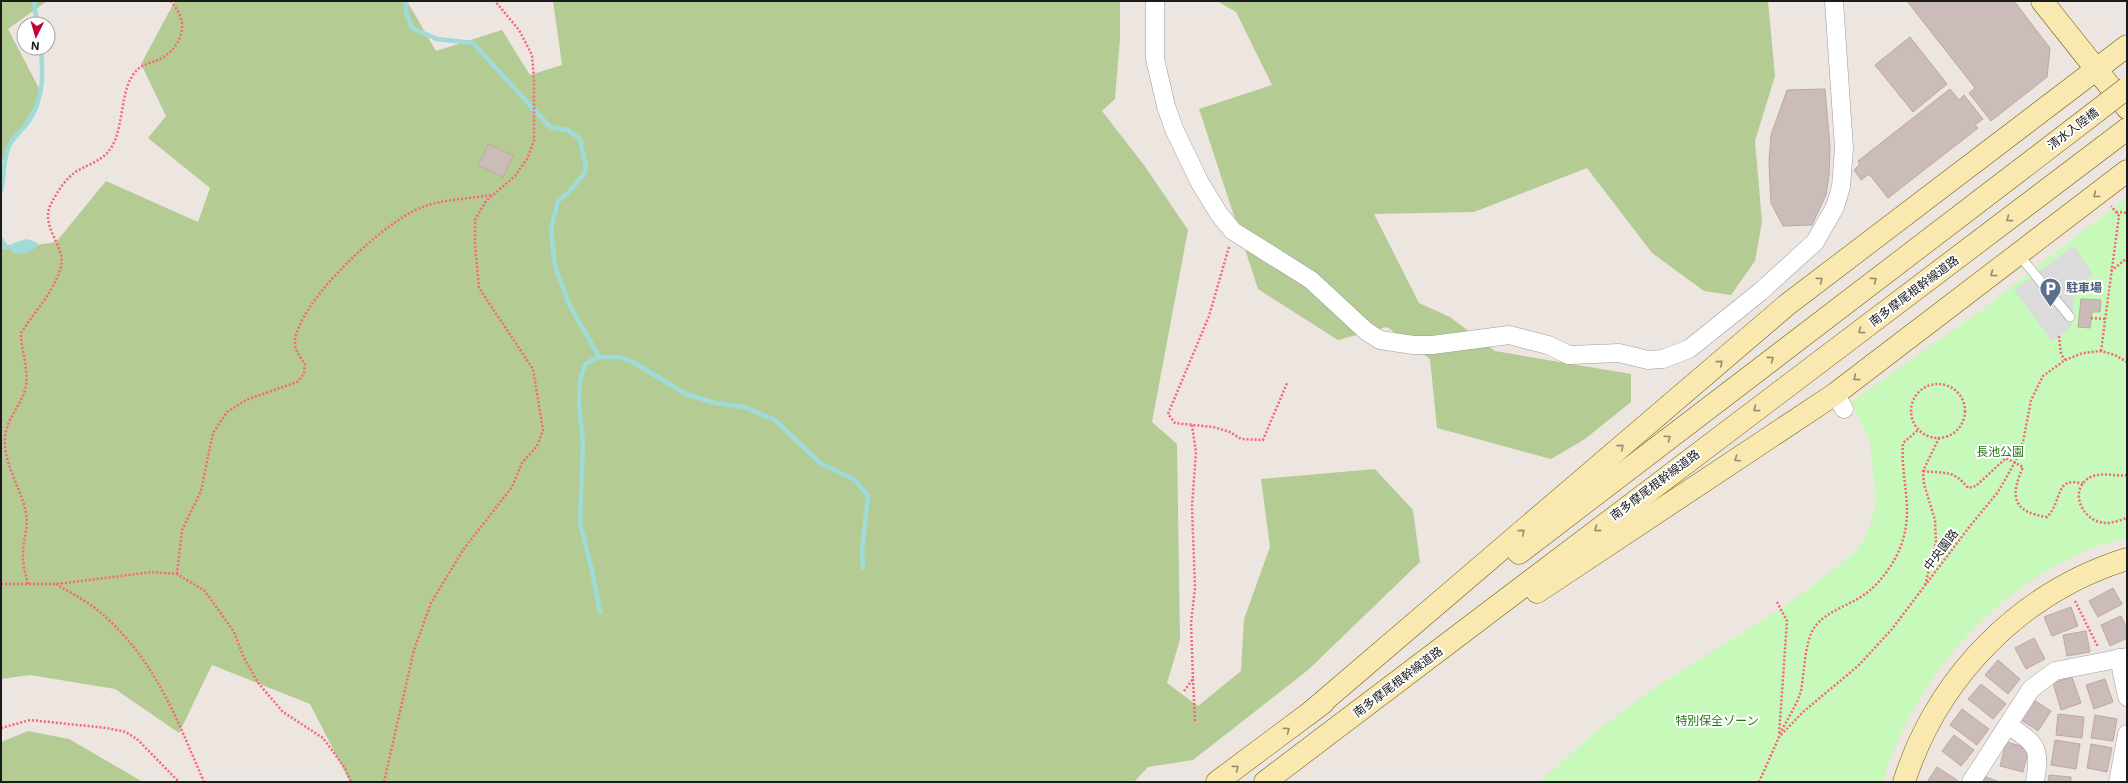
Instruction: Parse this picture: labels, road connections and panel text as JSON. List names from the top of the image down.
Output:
{
  "streets": {
    "main road": ["清水入陸橋", "南多摩尾根幹線道路"],
    "path": ["中央園路"]
  },
  "parks": ["長池公園", "特別保全ゾーン"],
  "places": {
    "parking": ["駐車場"]
  },
  "north": "bottom"
}
